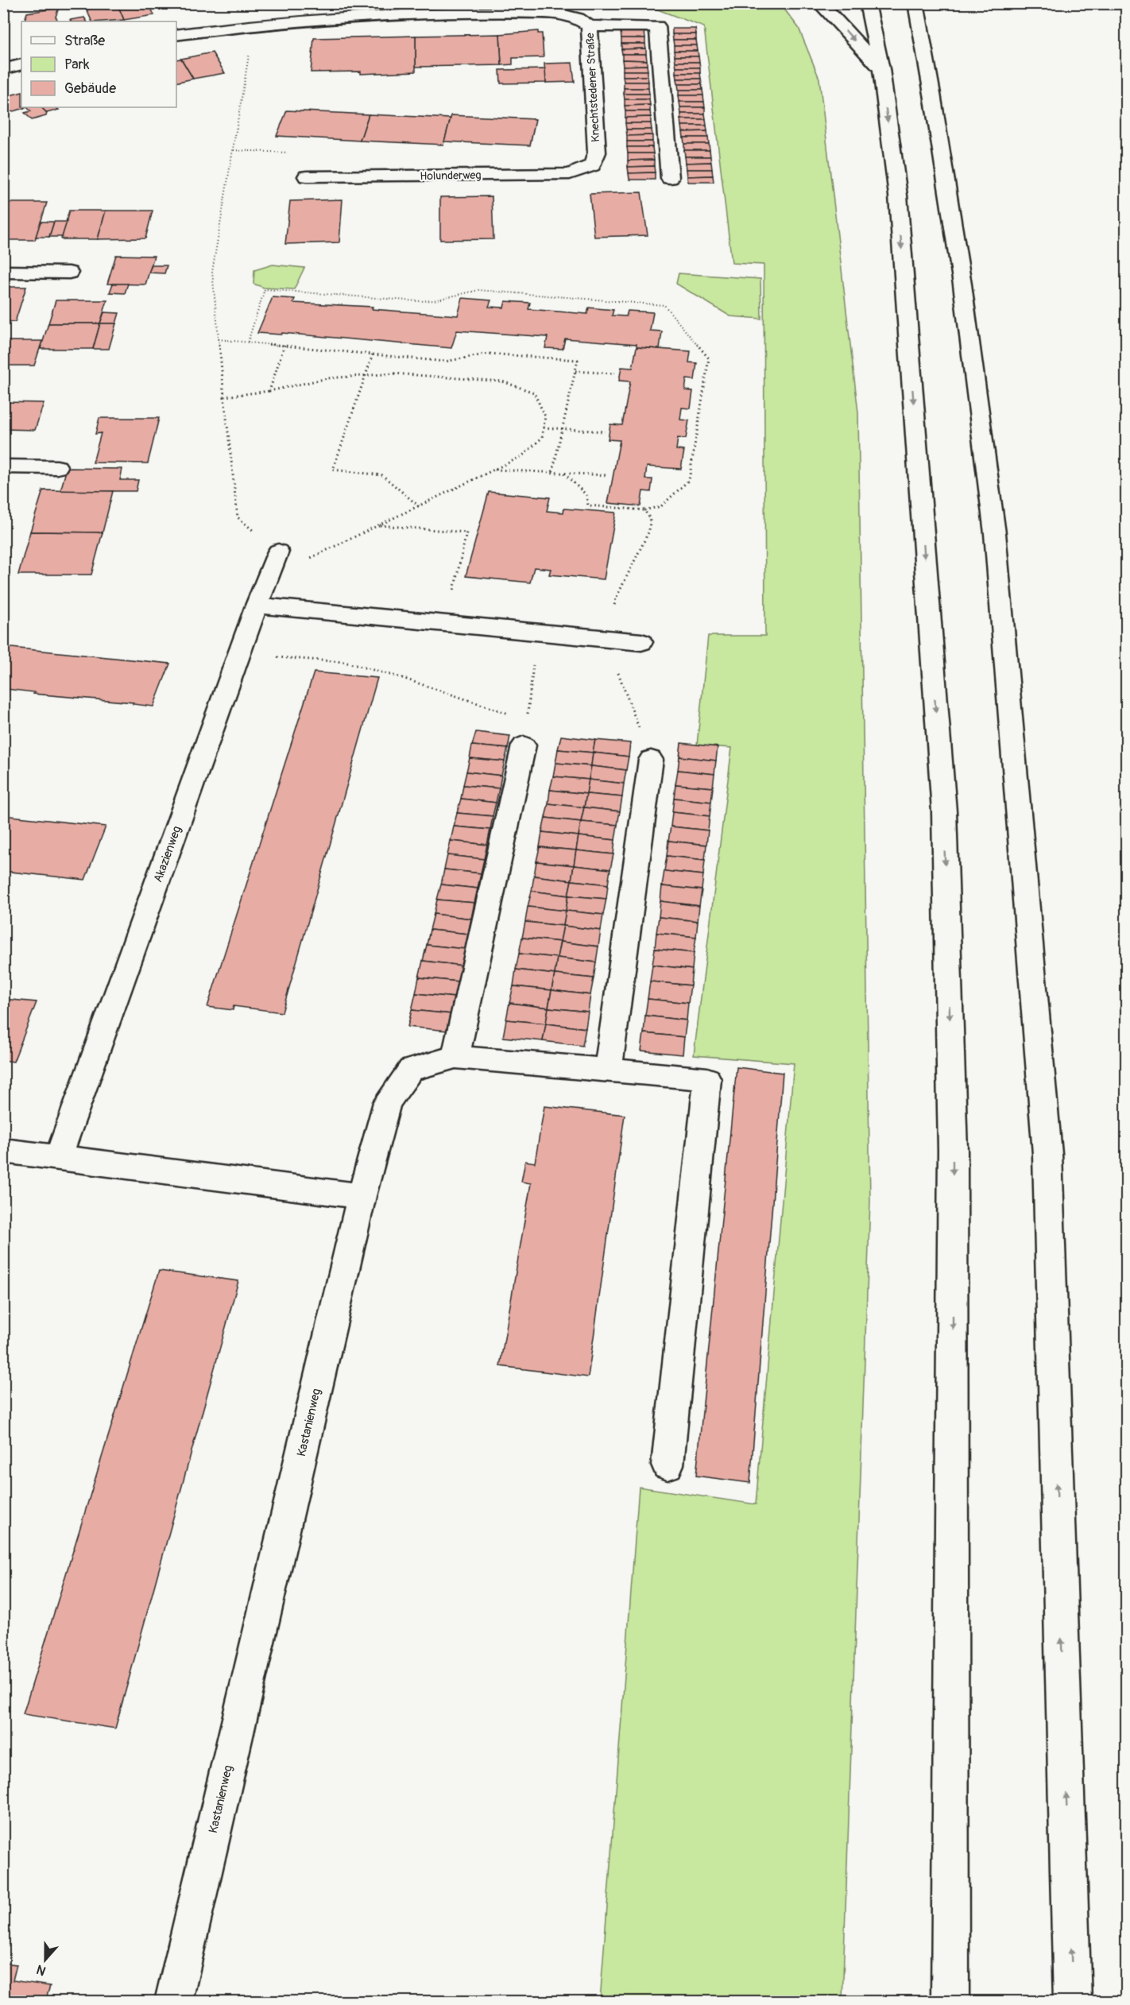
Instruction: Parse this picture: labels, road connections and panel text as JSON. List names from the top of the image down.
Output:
{
  "streets": {
    "main road": [
      "Knechtstedener Straße",
      "Holunderweg",
      "Akazienweg",
      "Kastanienweg"
    ]
  },
  "crossings": [
    ["Knechtstedener Straße", "Holunderweg"]
  ],
  "legend": ["Straße", "Park", "Gebäude"],
  "north": "bottom"
}
